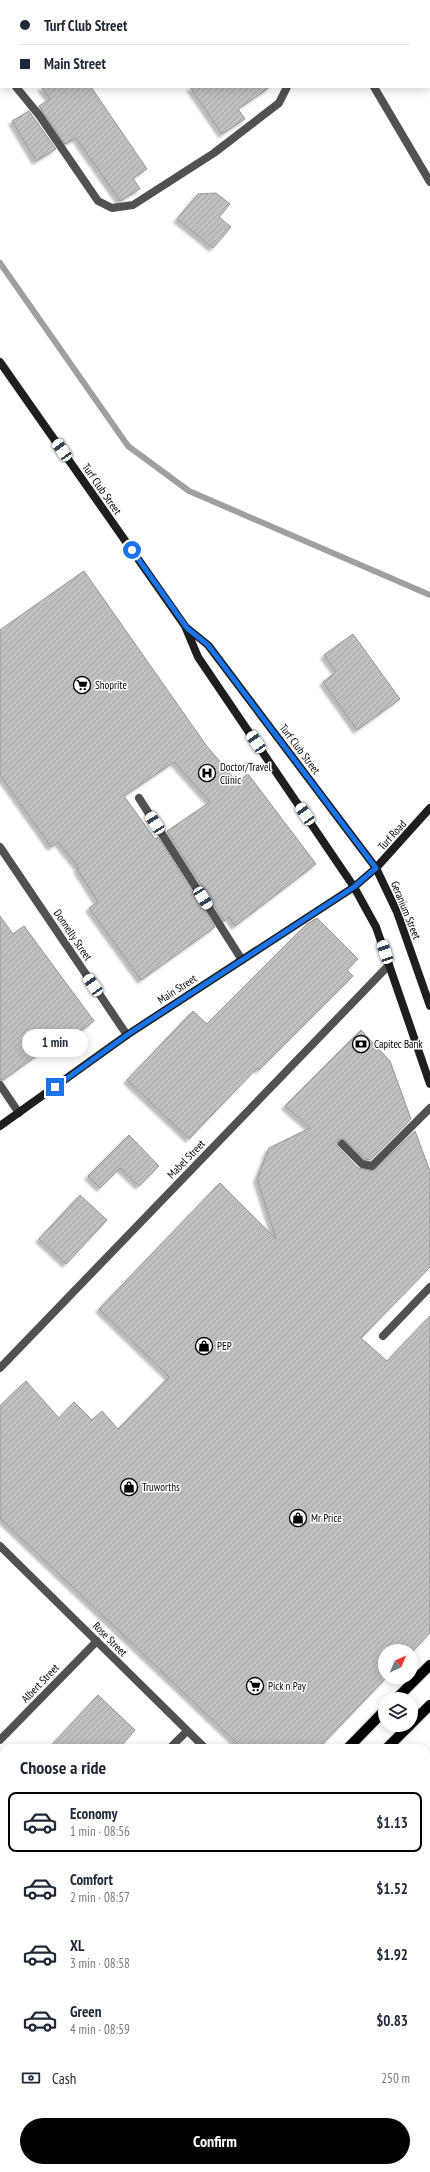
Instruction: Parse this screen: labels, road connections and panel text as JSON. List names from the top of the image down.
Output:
{
  "streets": {
    "main road": [
      "Turf Club Street",
      "Turf Road",
      "Geranium Street",
      "Main Street"
    ],
    "street": [
      "Donnelly Street",
      "Mabel Street",
      "Rose Street",
      "Albert Street"
    ]
  },
  "crossings": [
    ["Turf Club Street", "Turf Road"],
    ["Turf Club Street", "Geranium Street"],
    ["Turf Club Street", "Main Street"],
    ["Turf Road", "Geranium Street"],
    ["Turf Road", "Main Street"],
    ["Donnelly Street", "Main Street"],
    ["Rose Street", "Albert Street"]
  ],
  "places": {
    "supermarket": ["Shoprite", "Pick n Pay"],
    "hospital": ["Doctor/Travel Clinic"],
    "bank": ["Capitec Bank"],
    "shop": ["PEP", "Truworths", "Mr Price"]
  },
  "north": "top right",
  "page": {
    "banner": ["Turf Club Street", "Main Street"],
    "bubble": "1 min",
    "heading": "Choose a ride",
    "list": [
      {
        "name": "Economy",
        "note": "1 min · 08:56",
        "value": "$1.13"
      },
      {
        "name": "Comfort",
        "note": "2 min · 08:57",
        "value": "$1.52"
      },
      {
        "name": "XL",
        "note": "3 min · 08:58",
        "value": "$1.92"
      },
      {
        "name": "Green",
        "note": "4 min · 08:59",
        "value": "$0.83"
      }
    ],
    "pay": ["Cash", "250 m"],
    "buttons": "Confirm"
  }
}
